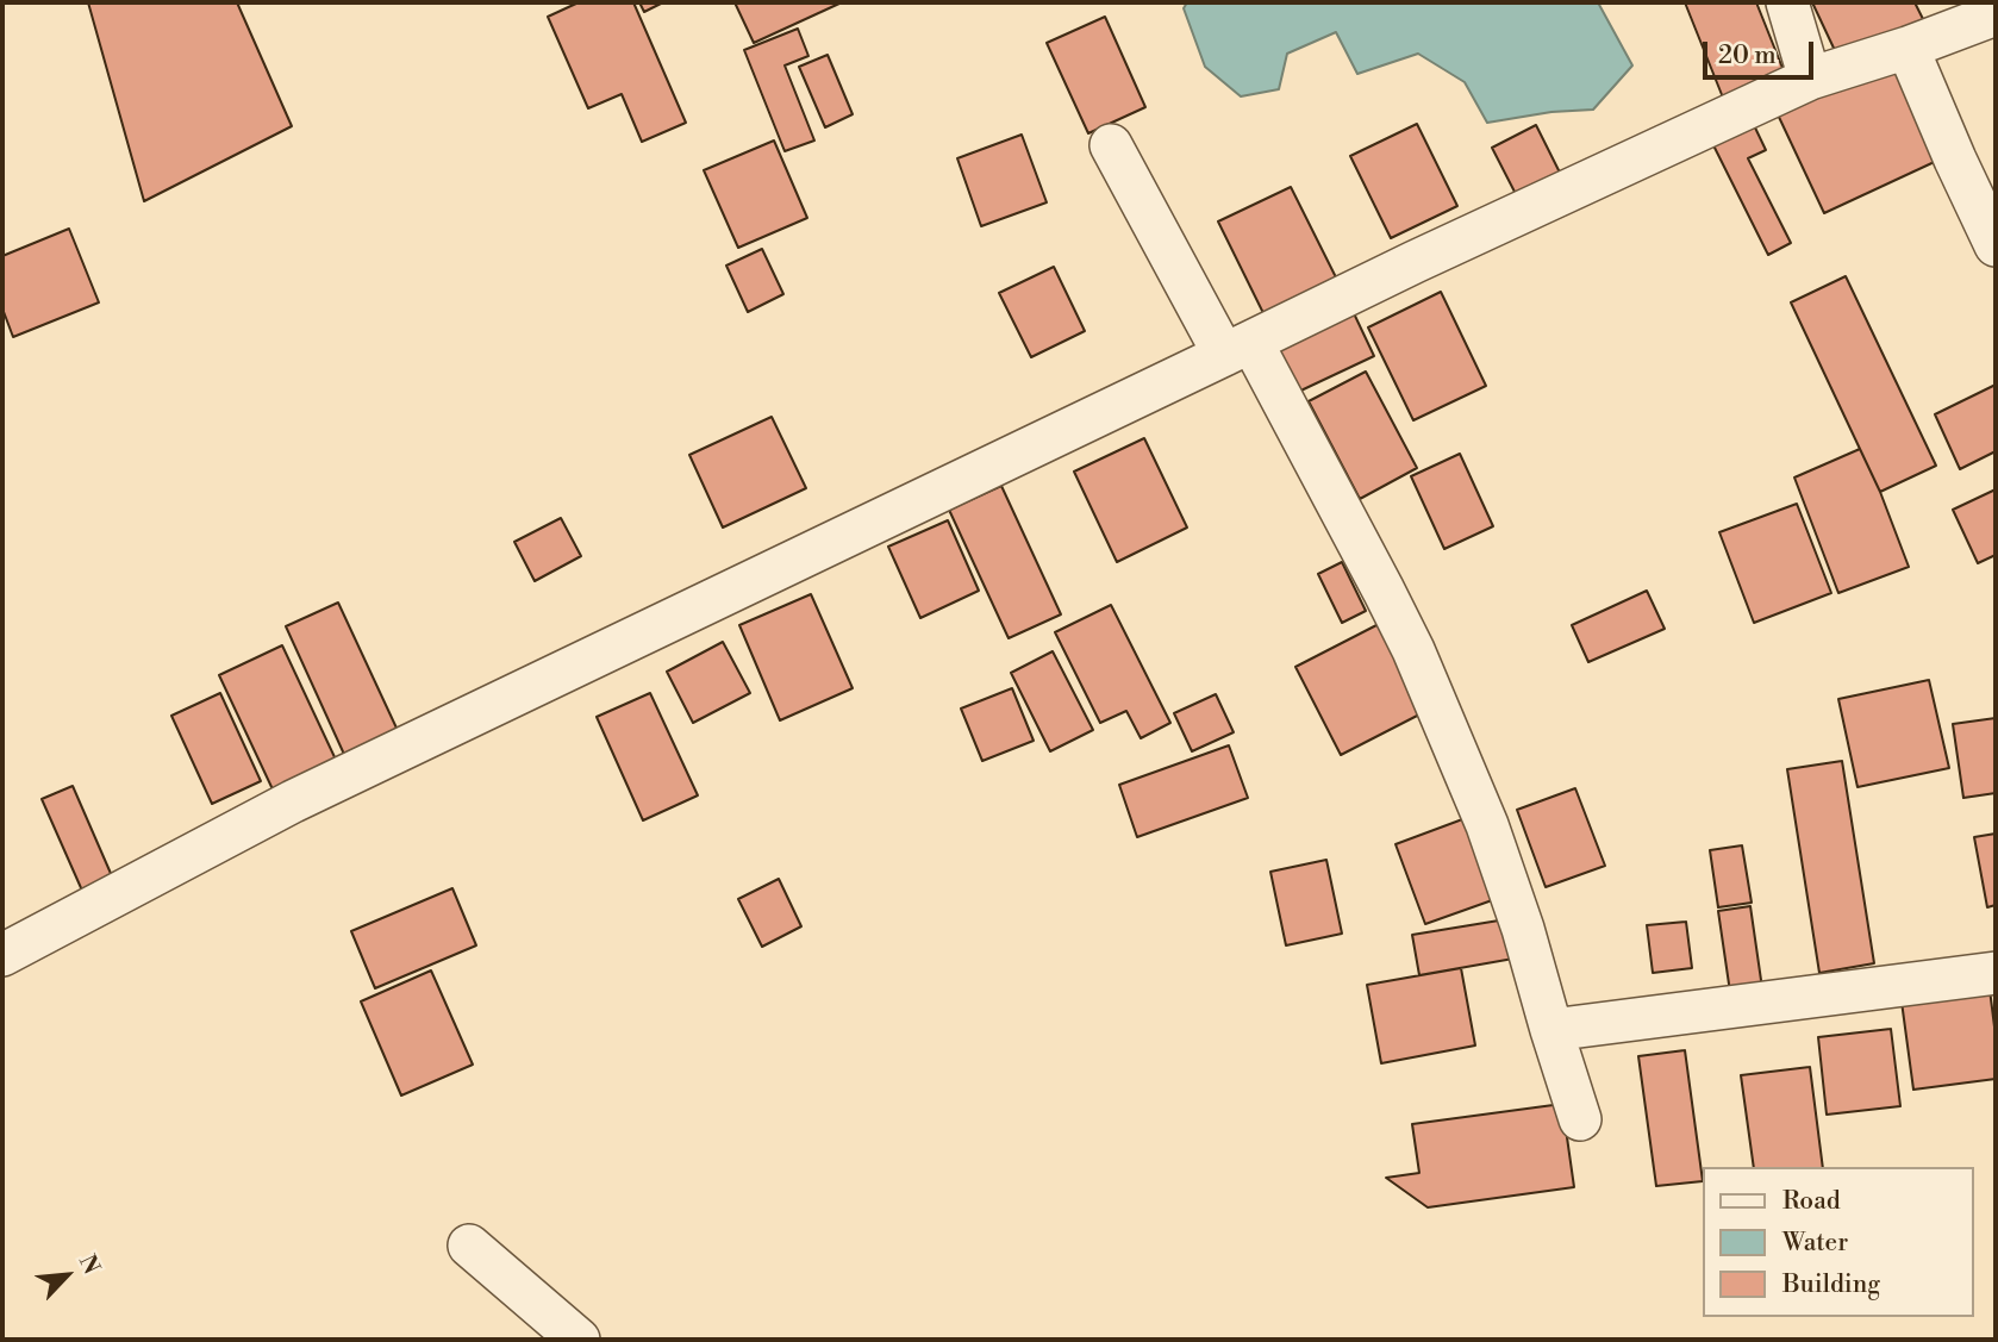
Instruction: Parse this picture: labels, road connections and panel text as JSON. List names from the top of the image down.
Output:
{
  "legend": ["Road", "Water", "Building"],
  "scale_bar": "20 m",
  "north": "top right"
}
